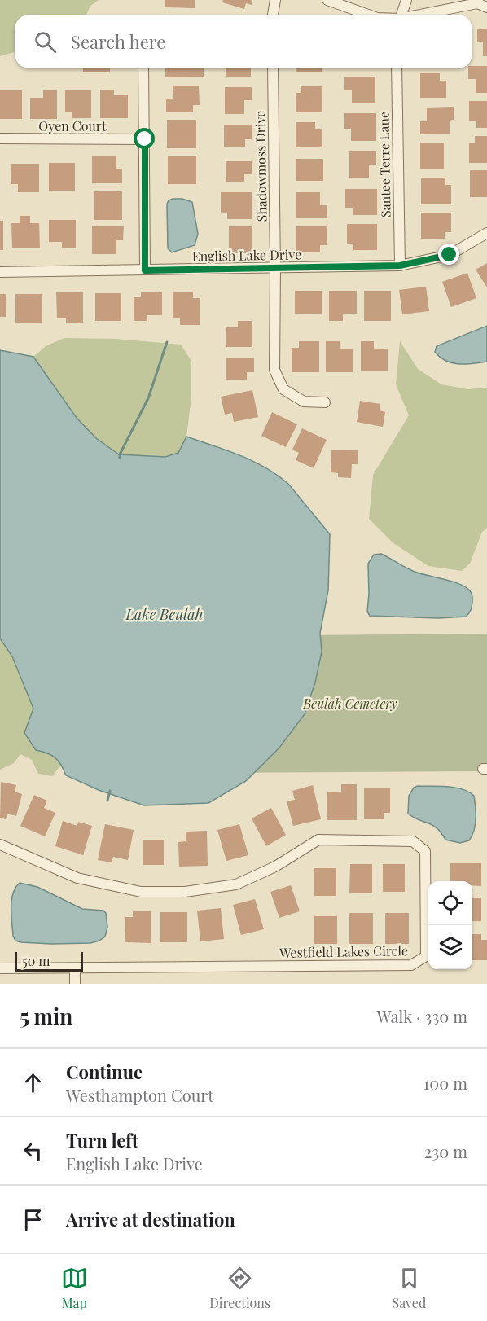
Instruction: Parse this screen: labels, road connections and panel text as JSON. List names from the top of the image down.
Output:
{
  "streets": {
    "street": [
      "Oyen Court",
      "Santee Terre Lane",
      "Shadowmoss Drive",
      "English Lake Drive",
      "Westfield Lakes Circle"
    ]
  },
  "crossings": [
    ["Santee Terre Lane", "English Lake Drive"],
    ["Shadowmoss Drive", "English Lake Drive"]
  ],
  "water": ["Lake Beulah"],
  "parks": ["Beulah Cemetery"],
  "scale_bar": "50 m",
  "page": {
    "search": "Search here",
    "scale": "50 m",
    "heading": ["5 min", "Walk · 330 m"],
    "list": [
      ["Continue", "Westhampton Court", "100 m"],
      ["Turn left", "English Lake Drive", "230 m"],
      "Arrive at destination"
    ],
    "nav": ["Map", "Directions", "Saved"]
  }
}
